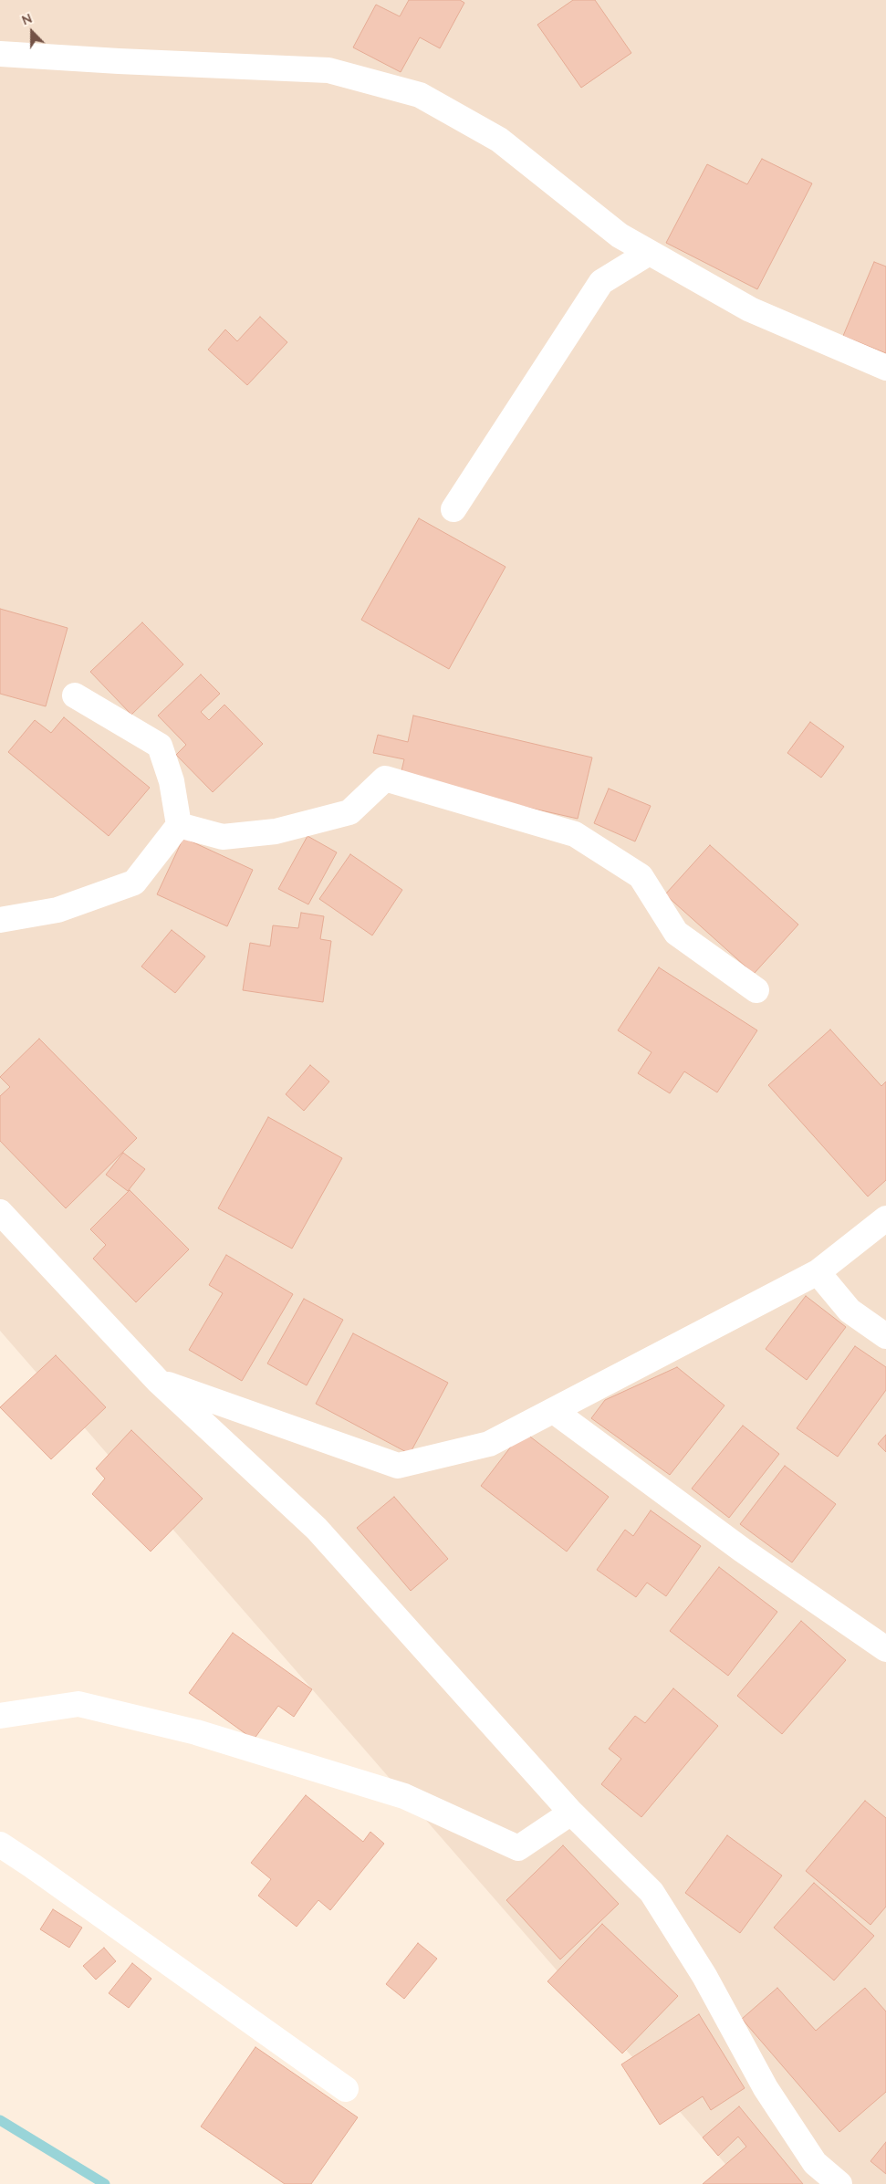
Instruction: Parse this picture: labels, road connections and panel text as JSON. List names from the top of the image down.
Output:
{
  "north": "top"
}
